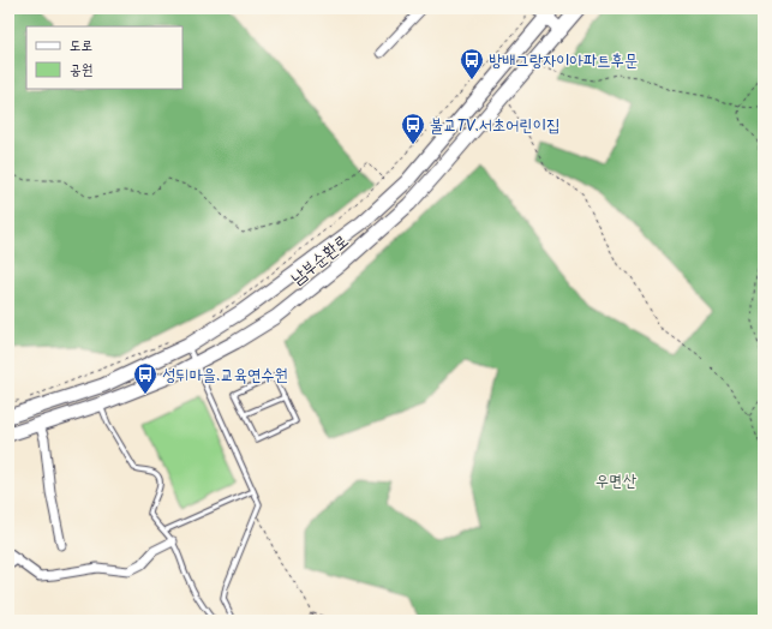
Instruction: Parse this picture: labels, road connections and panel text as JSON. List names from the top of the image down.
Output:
{
  "streets": {
    "main road": ["남부순환로"]
  },
  "parks": ["우면산"],
  "places": {
    "bus stop": ["방배그랑자이아파트후문", "불교TV.서초어린이집", "성뒤마을.교육연수원"]
  },
  "legend": ["도로", "공원"]
}
